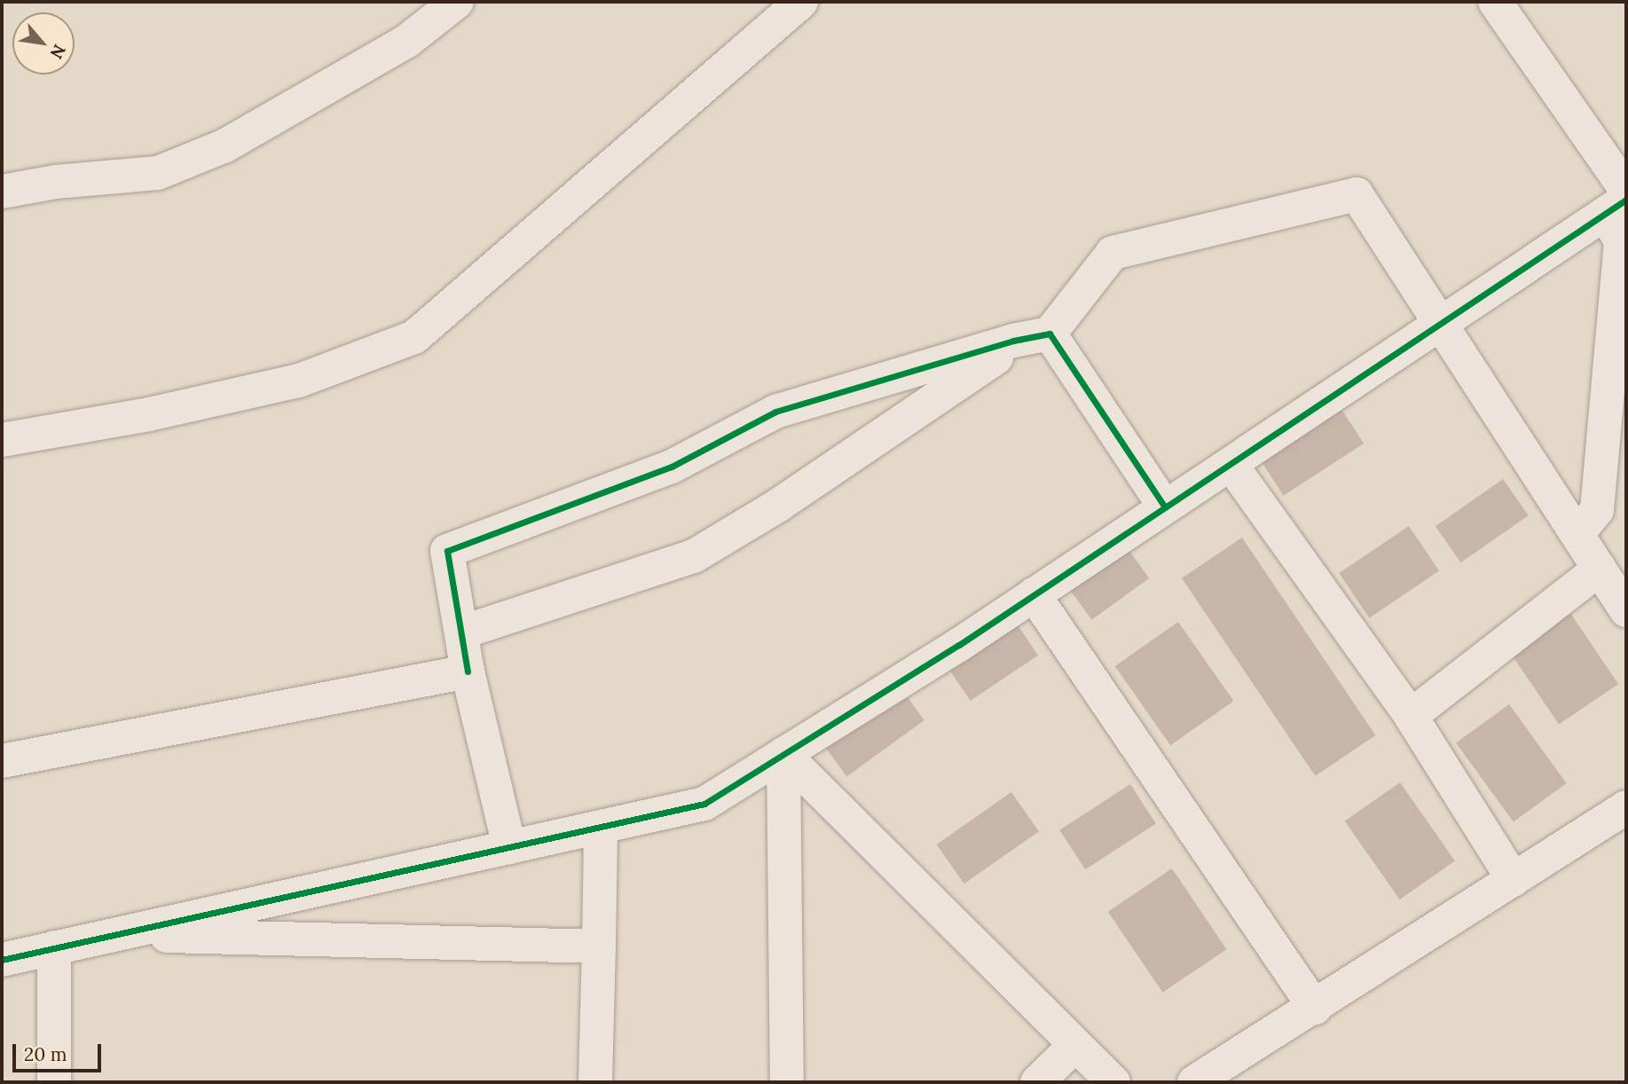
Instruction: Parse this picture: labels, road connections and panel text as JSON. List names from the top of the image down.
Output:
{
  "scale_bar": "20 m",
  "north": "bottom right"
}
